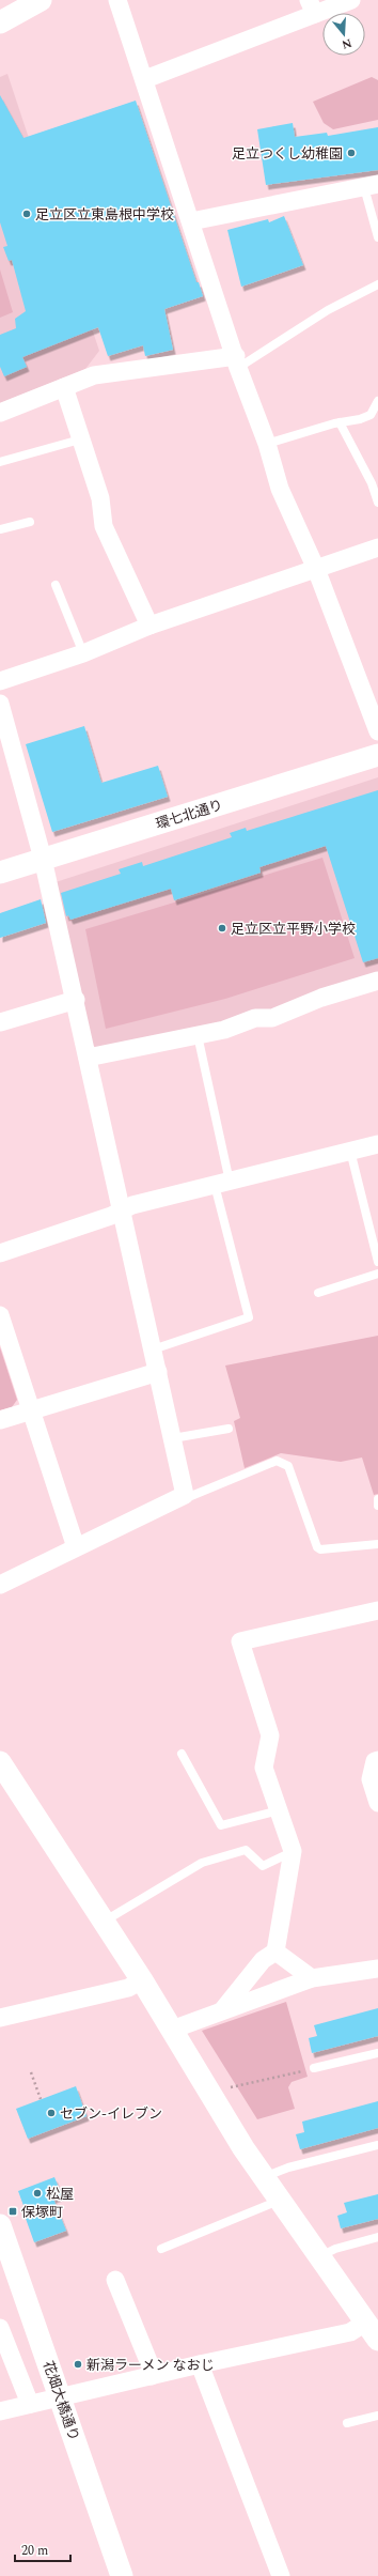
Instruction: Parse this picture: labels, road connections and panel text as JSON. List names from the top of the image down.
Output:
{
  "streets": {
    "street": ["環七北通り", "花畑大橋通り"]
  },
  "places": {
    "other": [
      "足立つくし幼稚園",
      "足立区立東島根中学校",
      "足立区立平野小学校",
      "セブン-イレブン",
      "松屋",
      "新潟ラーメン なおじ"
    ],
    "transit": ["保塚町"]
  },
  "scale_bar": "20 m",
  "north": "bottom"
}
